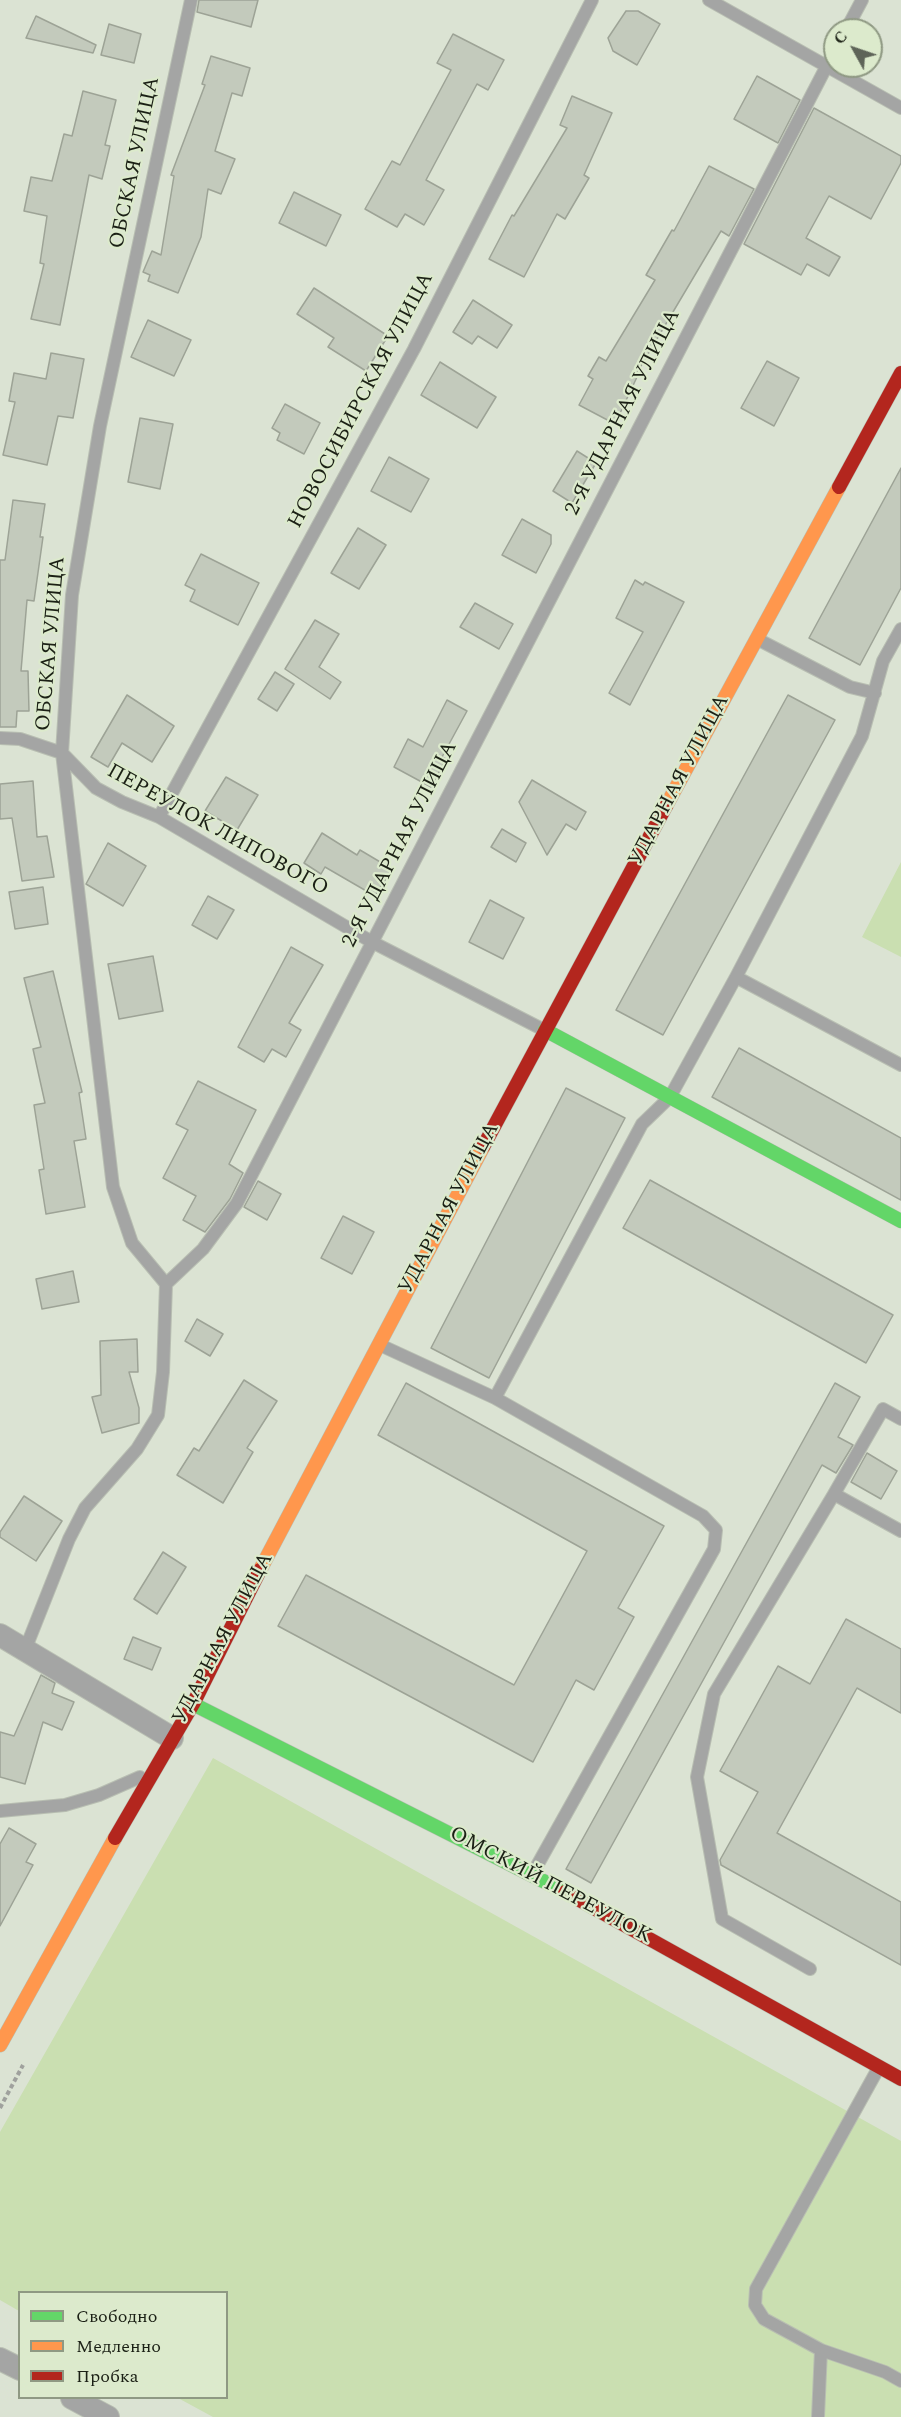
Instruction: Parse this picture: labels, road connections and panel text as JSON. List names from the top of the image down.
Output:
{
  "streets": {
    "street": ["УДАРНАЯ УЛИЦА", "ОМСКИЙ ПЕРЕУЛОК"],
    "lane": [
      "ОБСКАЯ УЛИЦА",
      "НОВОСИБИРСКАЯ УЛИЦА",
      "2-Я УДАРНАЯ УЛИЦА",
      "ПЕРЕУЛОК ЛИПОВОГО"
    ]
  },
  "crossings": [
    ["ОБСКАЯ УЛИЦА", "2-Я УДАРНАЯ УЛИЦА"],
    ["ОБСКАЯ УЛИЦА", "ПЕРЕУЛОК ЛИПОВОГО"],
    ["НОВОСИБИРСКАЯ УЛИЦА", "ПЕРЕУЛОК ЛИПОВОГО"],
    ["2-Я УДАРНАЯ УЛИЦА", "ПЕРЕУЛОК ЛИПОВОГО"],
    ["УДАРНАЯ УЛИЦА", "ПЕРЕУЛОК ЛИПОВОГО"],
    ["УДАРНАЯ УЛИЦА", "ОМСКИЙ ПЕРЕУЛОК"]
  ],
  "legend": ["Свободно", "Медленно", "Пробка"],
  "north": "top left"
}
